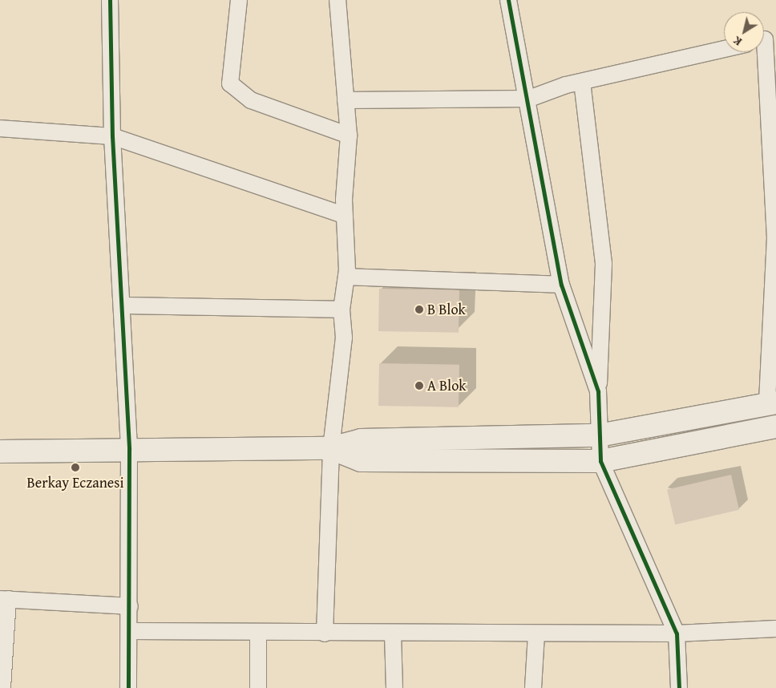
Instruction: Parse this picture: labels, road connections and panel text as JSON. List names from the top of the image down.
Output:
{
  "places": ["B Blok", "A Blok", "Berkay Eczanesi"],
  "north": "bottom left"
}
